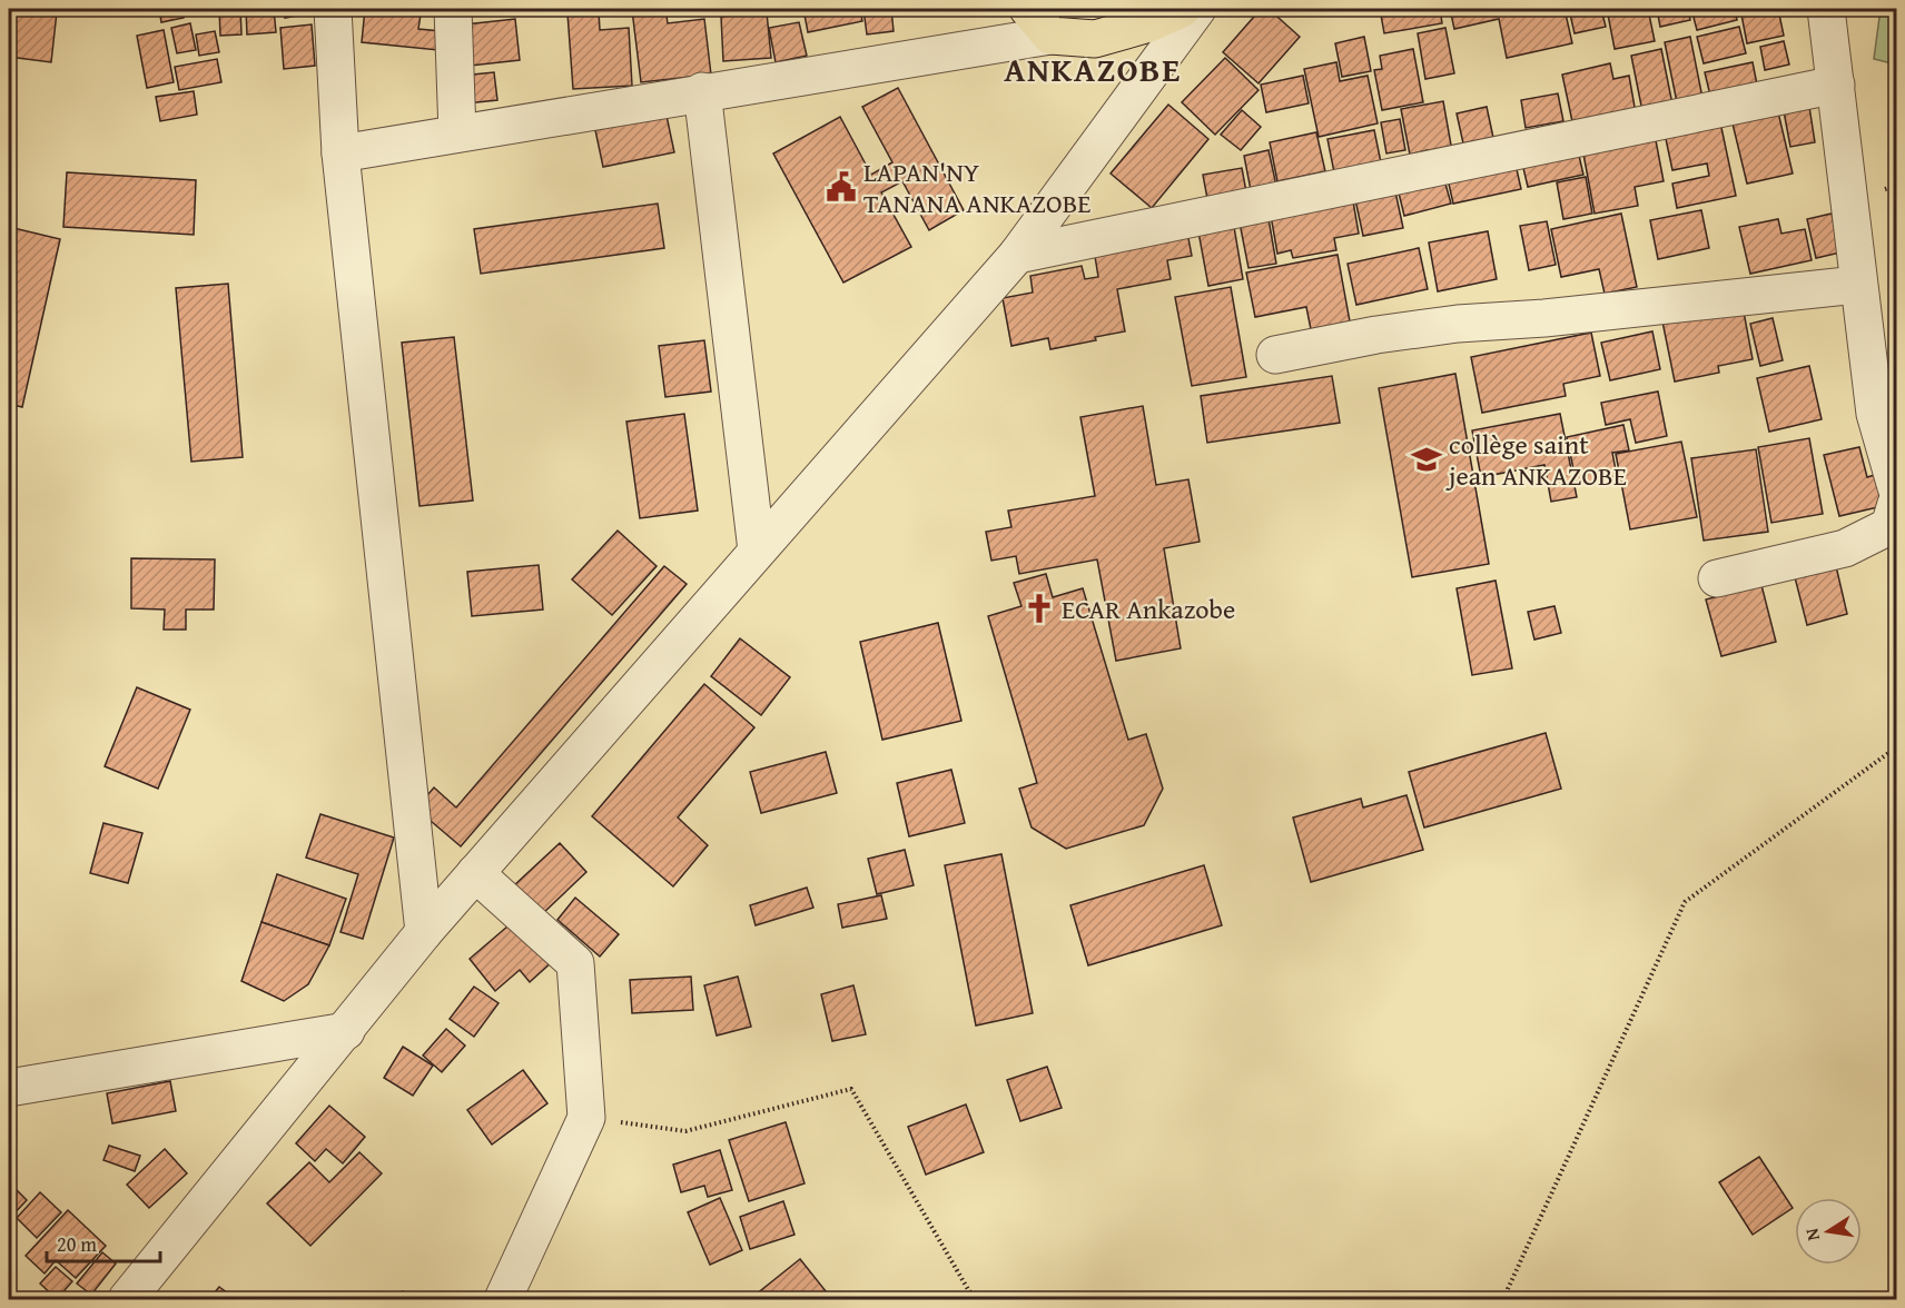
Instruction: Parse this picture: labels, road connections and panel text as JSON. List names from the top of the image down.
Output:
{
  "districts": ["ANKAZOBE"],
  "places": {
    "public building": ["LAPAN'NY TANANA ANKAZOBE"],
    "school or university": ["collège saint jean ANKAZOBE"],
    "church": ["ECAR Ankazobe"]
  },
  "scale_bar": "20 m",
  "north": "left"
}
